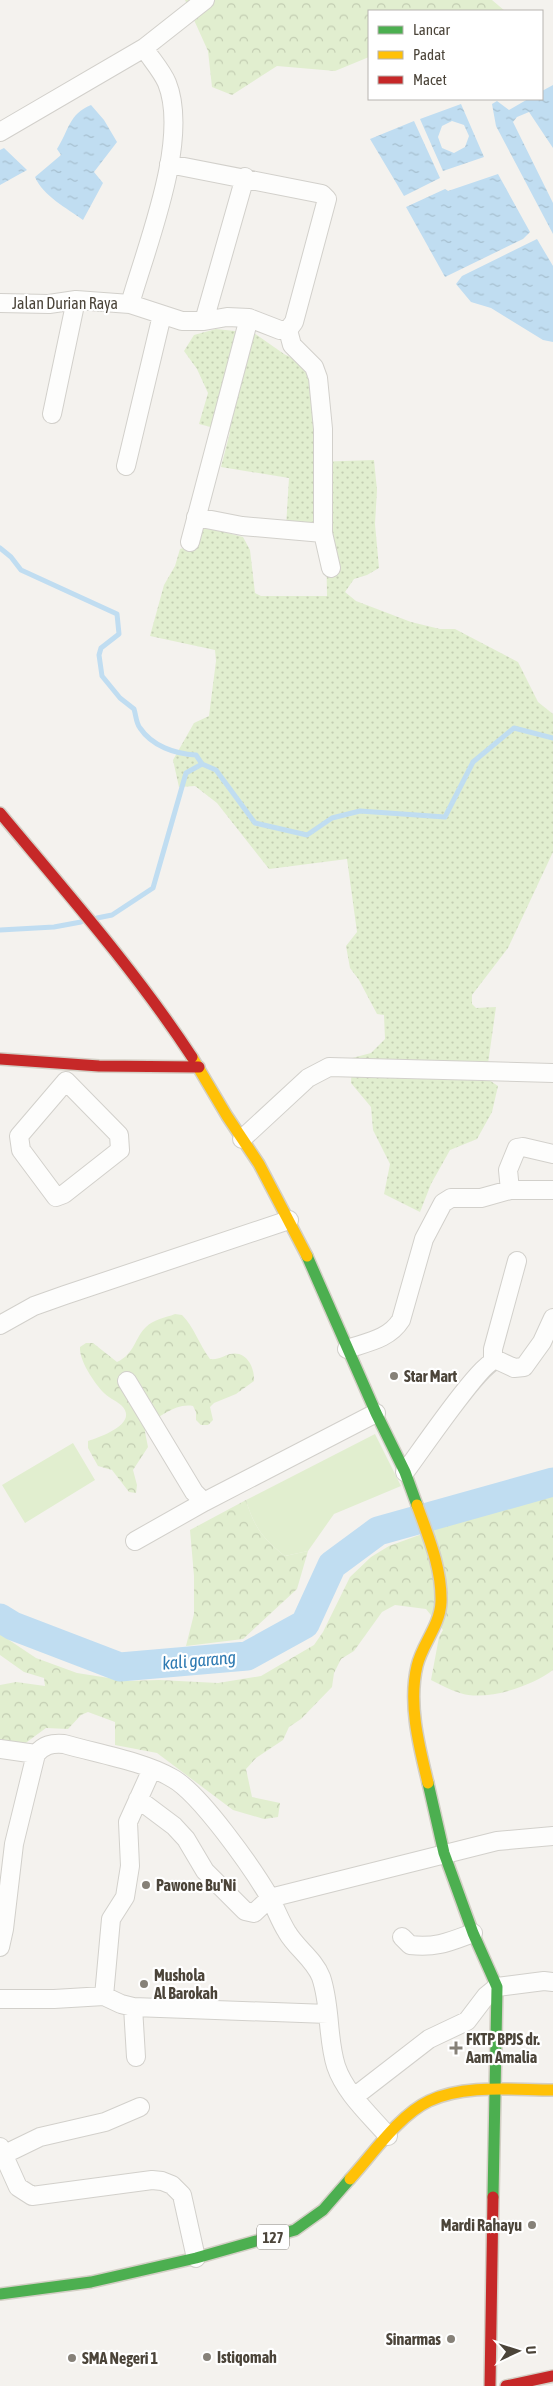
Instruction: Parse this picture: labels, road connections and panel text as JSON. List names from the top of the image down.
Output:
{
  "streets": {
    "main road": ["127"],
    "street": ["Jalan Durian Raya"]
  },
  "water": ["kali garang"],
  "places": {
    "other": [
      "Star Mart",
      "Pawone Bu'Ni",
      "Mushola Al Barokah",
      "Mardi Rahayu",
      "Sinarmas",
      "Istiqomah",
      "SMA Negeri 1"
    ],
    "health": ["FKTP BPJS dr. Aam Amalia"]
  },
  "legend": ["Lancar", "Padat", "Macet"],
  "north": "right"
}
